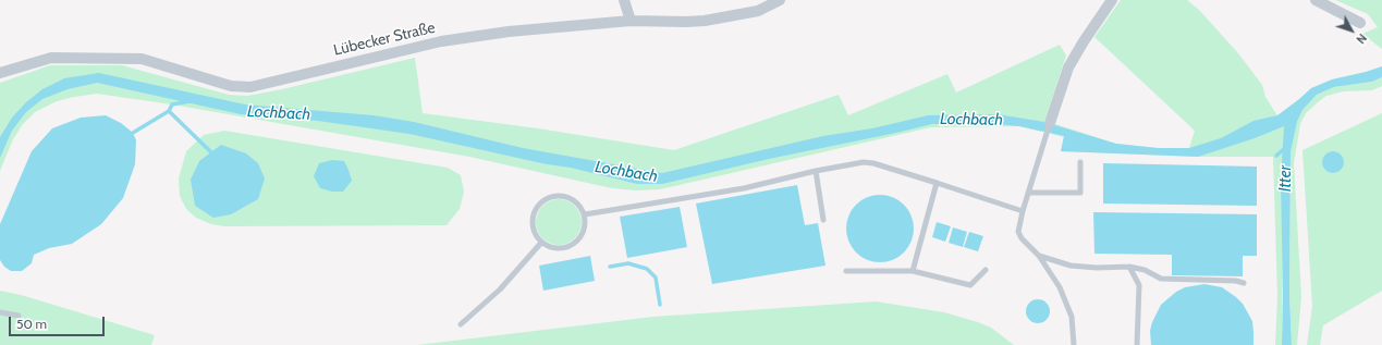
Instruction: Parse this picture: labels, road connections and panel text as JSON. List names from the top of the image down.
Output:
{
  "streets": {
    "street": ["Lübecker Straße"]
  },
  "water": ["Lochbach", "Itter"],
  "scale_bar": "50 m",
  "north": "bottom right"
}
